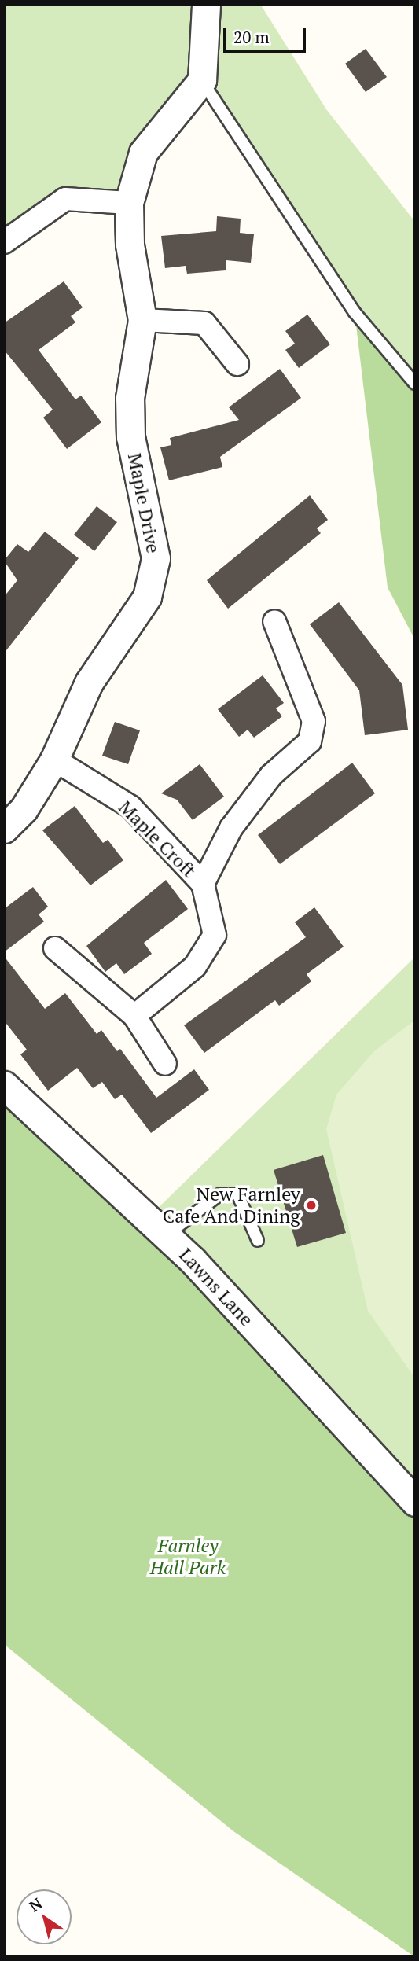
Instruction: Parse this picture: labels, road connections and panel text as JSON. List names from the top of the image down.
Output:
{
  "streets": {
    "street": ["Maple Drive", "Maple Croft", "Lawns Lane"]
  },
  "crossings": [
    ["Maple Drive", "Maple Croft"]
  ],
  "parks": ["Farnley Hall Park"],
  "places": ["New Farnley Cafe And Dining"],
  "scale_bar": "20 m",
  "north": "top left"
}
